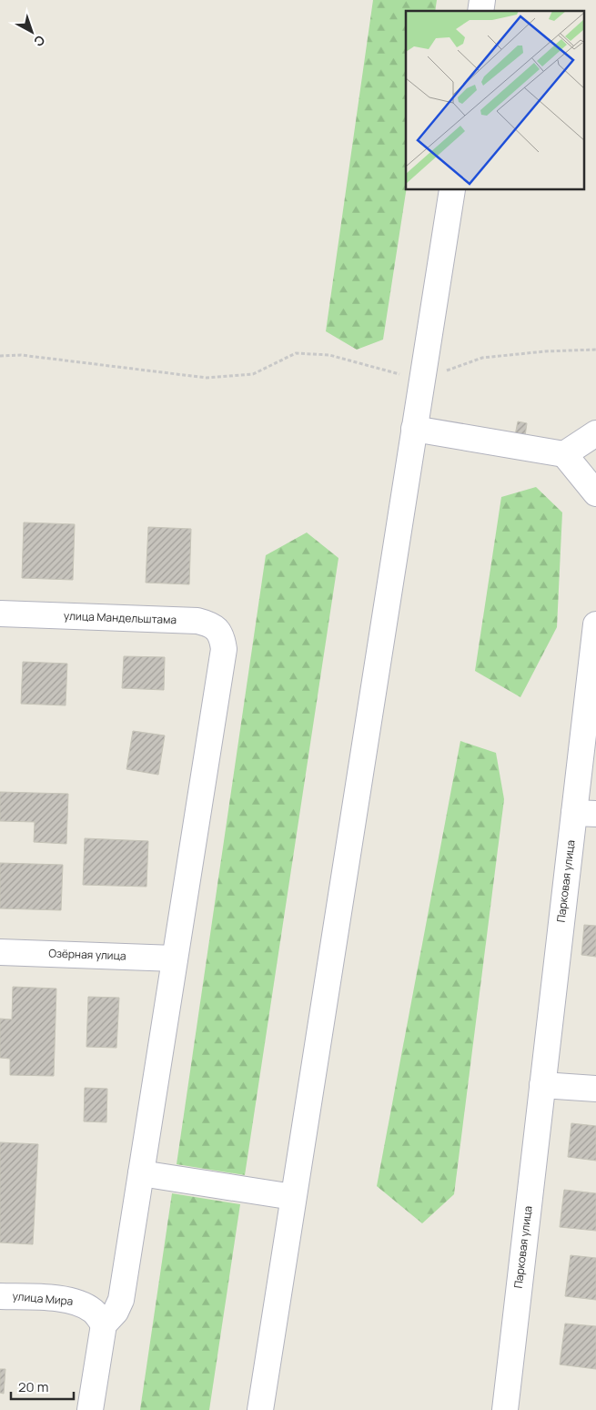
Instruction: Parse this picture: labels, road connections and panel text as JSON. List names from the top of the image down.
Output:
{
  "streets": {
    "street": [
      "улица Мандельштама",
      "Парковая улица",
      "Озёрная улица",
      "улица Мира"
    ]
  },
  "crossings": [
    ["улица Мандельштама", "Озёрная улица"]
  ],
  "scale_bar": "20 m",
  "north": "bottom right"
}
